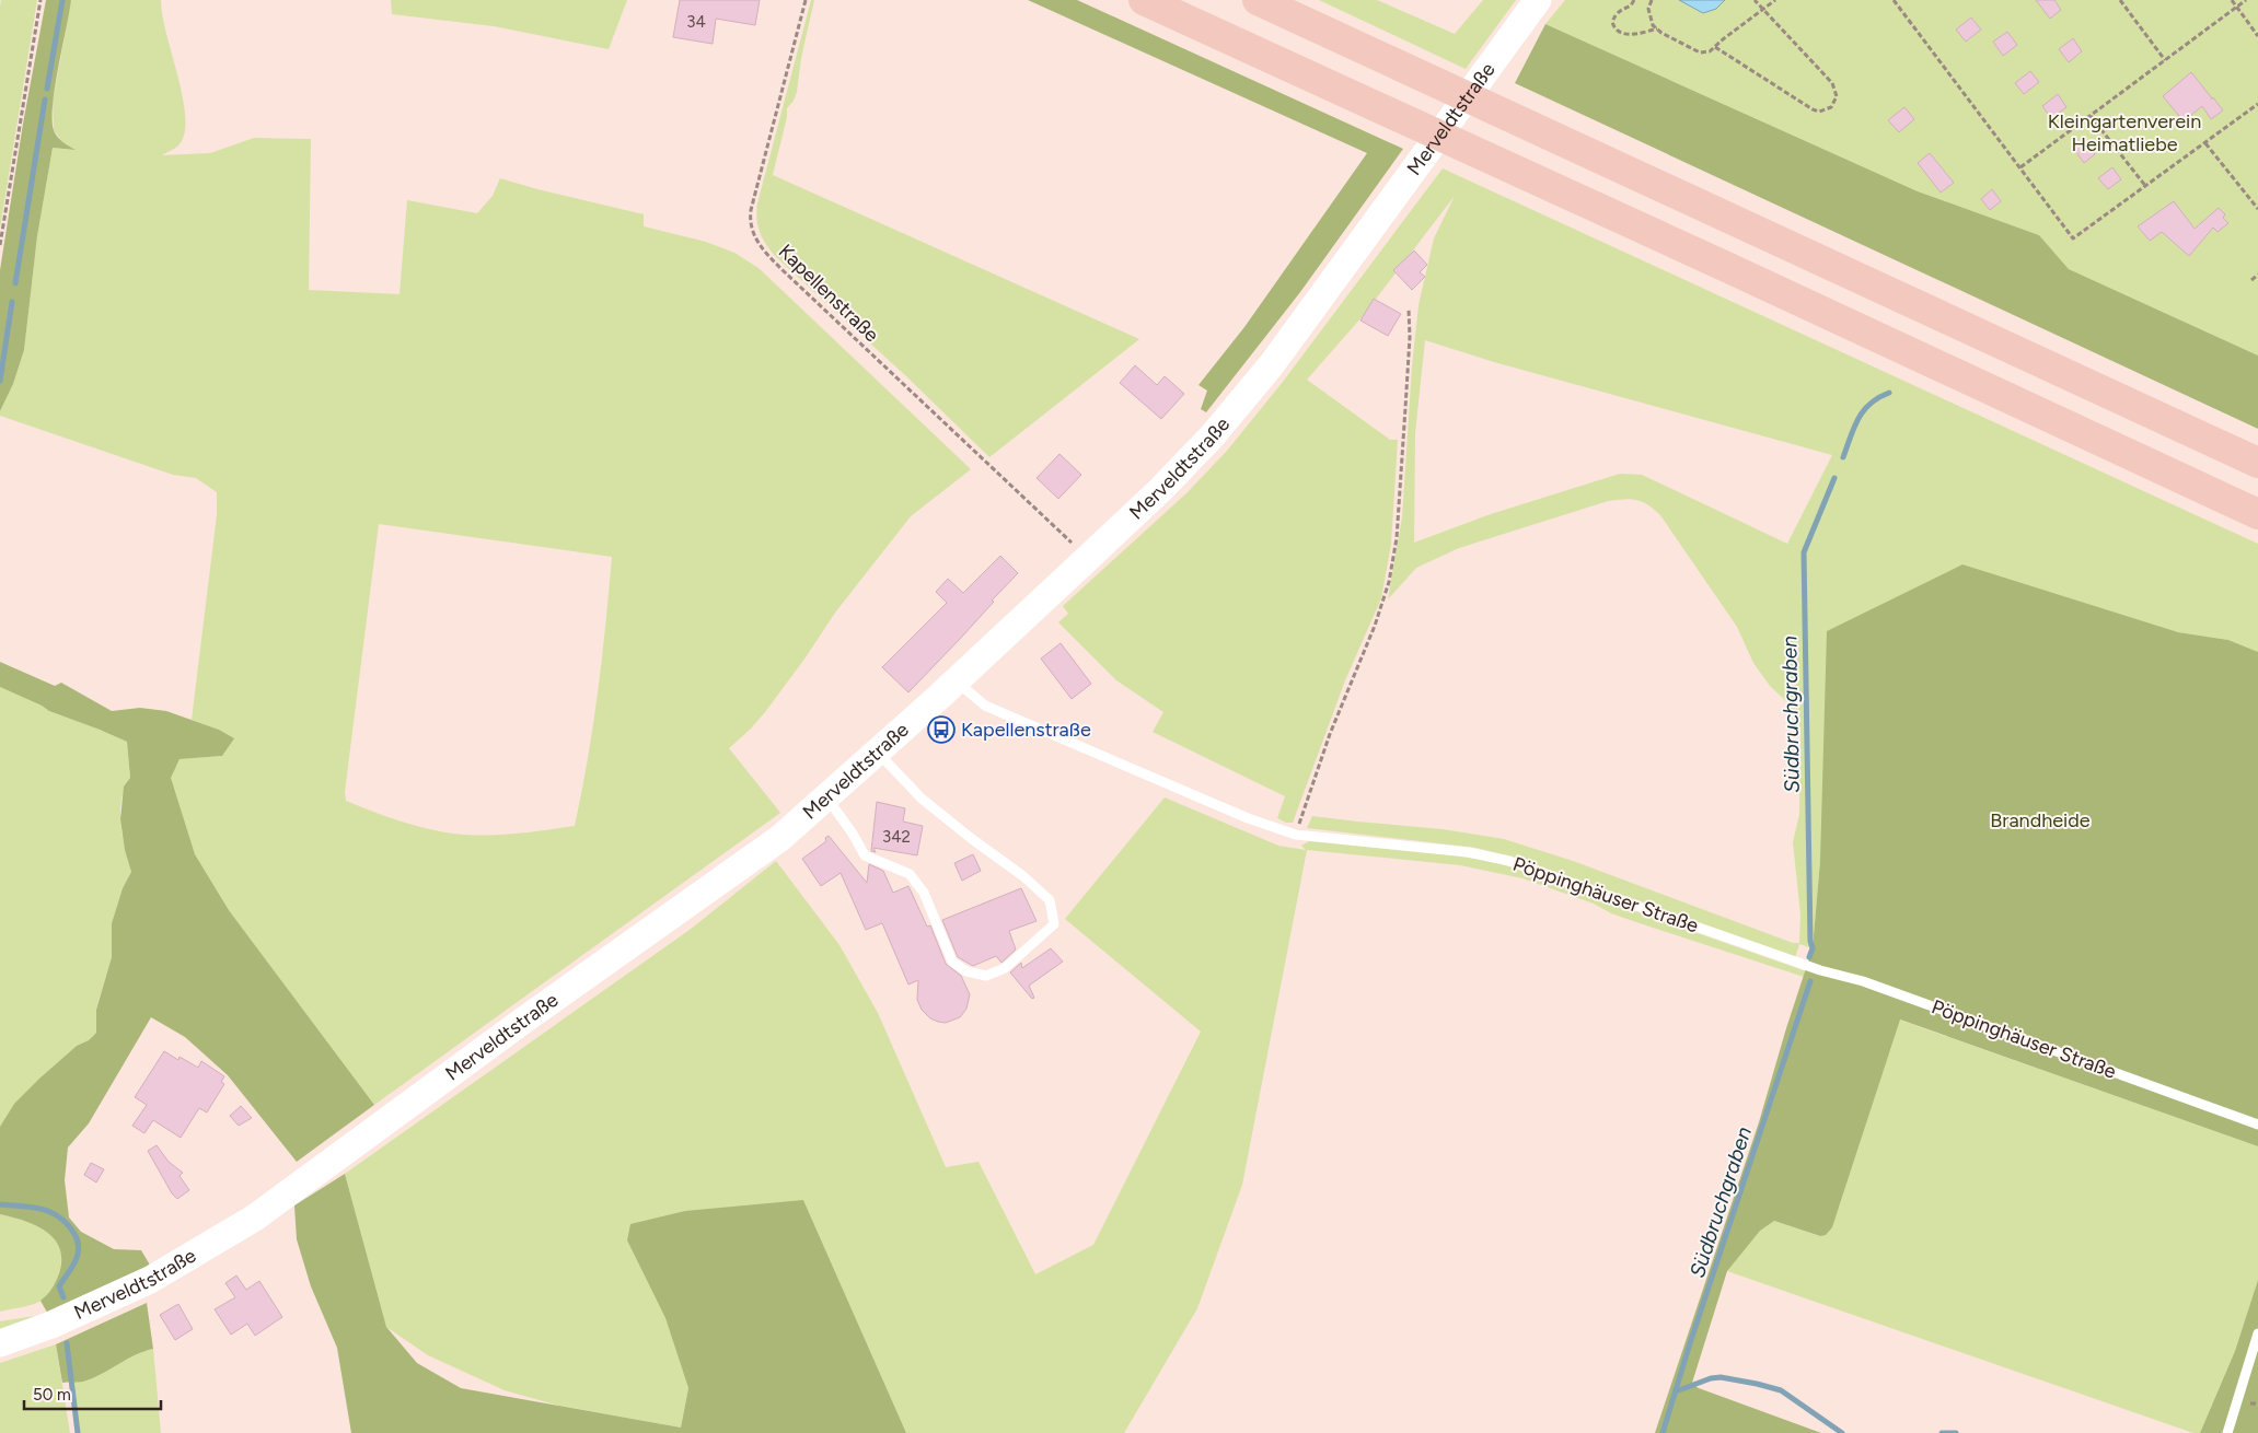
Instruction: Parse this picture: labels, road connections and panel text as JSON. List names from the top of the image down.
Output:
{
  "streets": {
    "street": ["Merveldtstraße"],
    "lane": ["Pöppinghäuser Straße"],
    "path": ["Kapellenstraße"]
  },
  "crossings": [
    ["Merveldtstraße", "Kapellenstraße"],
    ["Merveldtstraße", "Pöppinghäuser Straße"]
  ],
  "water": ["Südbruchgraben"],
  "parks": ["Kleingartenverein Heimatliebe", "Brandheide"],
  "places": {
    "bus stop": ["Kapellenstraße"]
  },
  "house_numbers": ["34", "342"],
  "scale_bar": "50 m"
}
